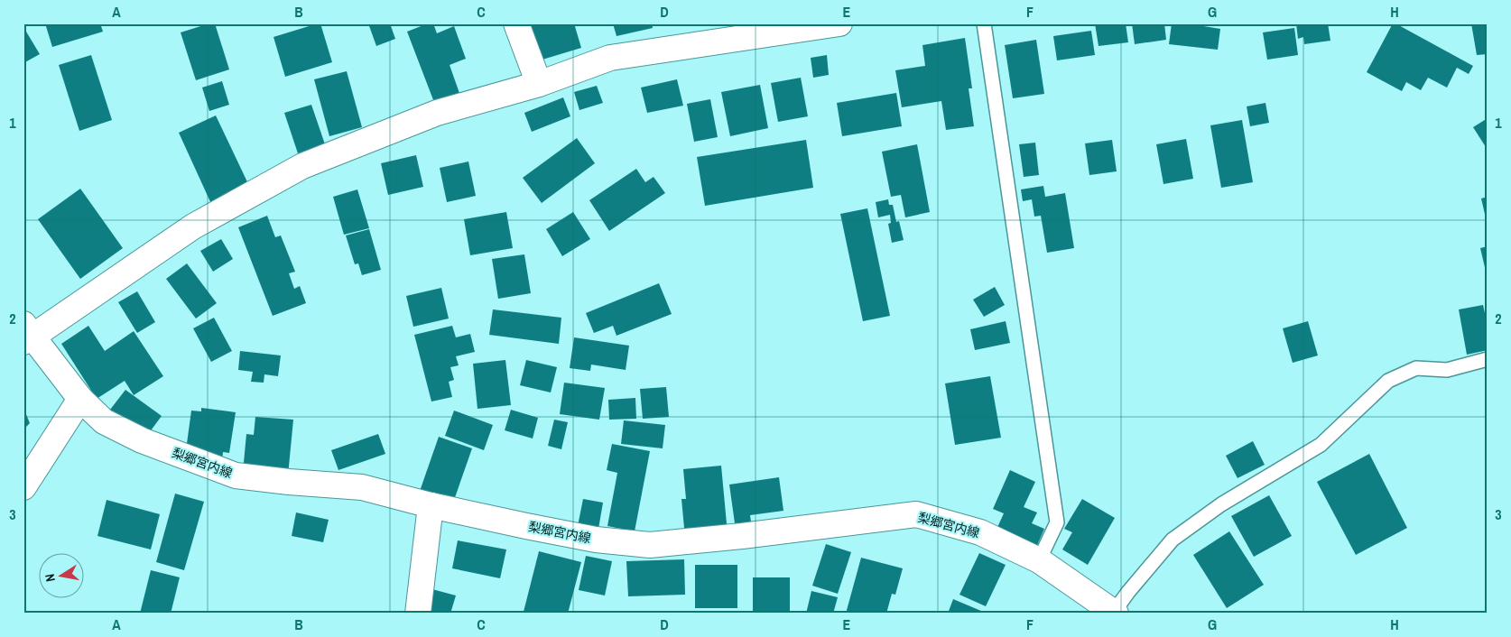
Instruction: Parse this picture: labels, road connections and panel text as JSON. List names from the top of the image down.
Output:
{
  "streets": {
    "main road": ["梨郷宮内線"]
  },
  "north": "left",
  "grid": {
    "columns": [
      "A",
      "B",
      "C",
      "D",
      "E",
      "F",
      "G",
      "H"
    ],
    "rows": ["1", "2", "3"]
  }
}
